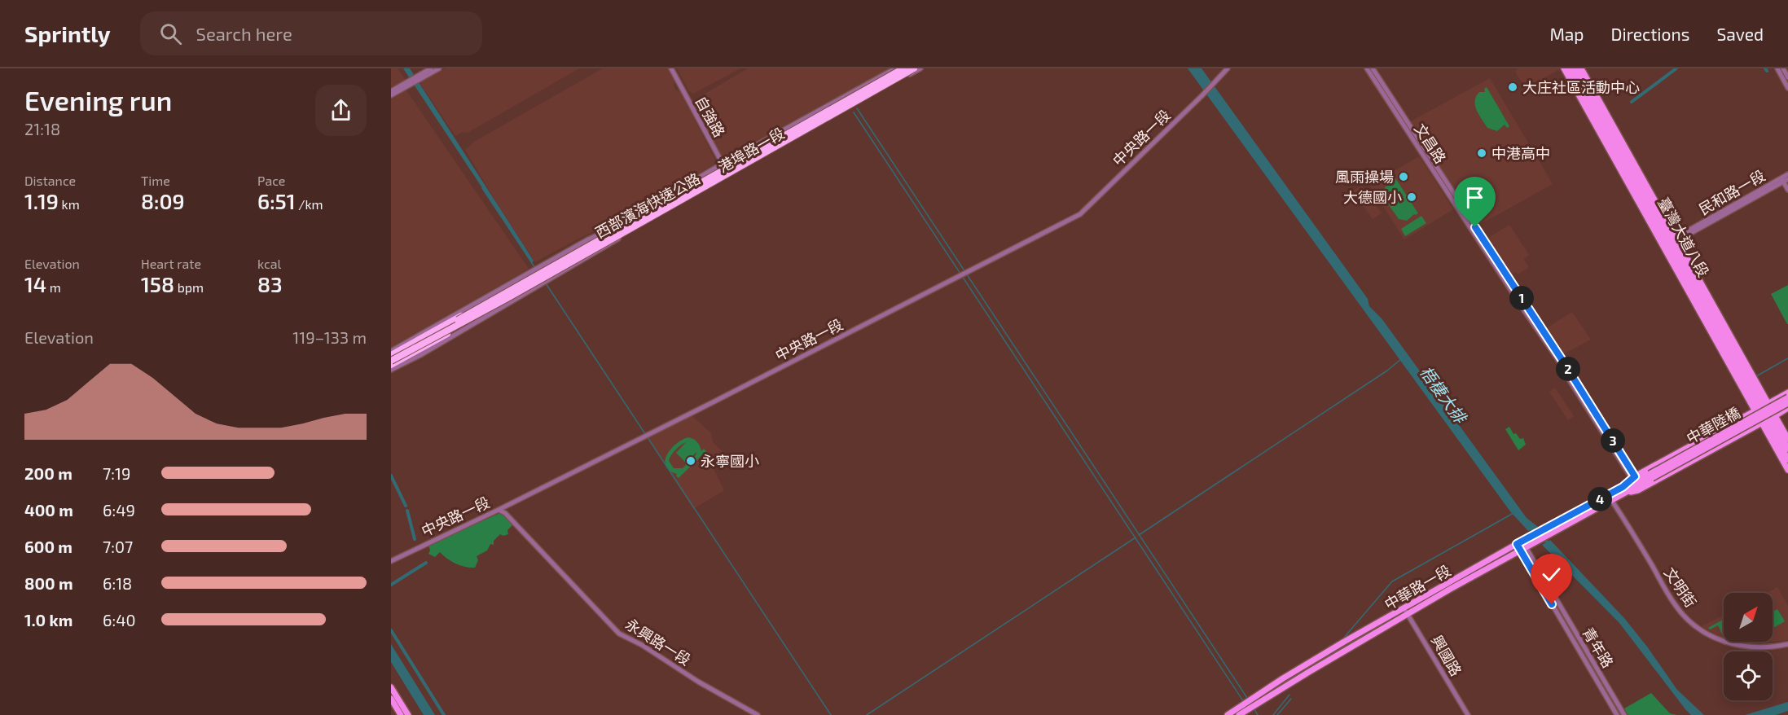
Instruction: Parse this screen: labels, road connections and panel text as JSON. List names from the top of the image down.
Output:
{
  "streets": {
    "highway": ["西部濱海快速公路"],
    "main road": ["臺灣大道八段", "中華陸橋", "中華路一段"],
    "street": [
      "自強路",
      "中央路一段",
      "文昌路",
      "港埠路一段",
      "民和路一段",
      "文明街",
      "永興路一段",
      "青年路",
      "興國路"
    ]
  },
  "crossings": [
    ["自強路", "港埠路一段"],
    ["中央路一段", "永興路一段"],
    ["文昌路", "中華路一段"],
    ["民和路一段", "臺灣大道八段"],
    ["臺灣大道八段", "中華路一段"],
    ["中華陸橋", "中華路一段"],
    ["中華路一段", "文明街"],
    ["中華路一段", "青年路"],
    ["中華路一段", "興國路"]
  ],
  "water": ["梧棲大排"],
  "places": [
    "大庄社區活動中心",
    "中港高中",
    "風雨操場",
    "大德國小",
    "永寧國小"
  ],
  "north": "top right",
  "page": {
    "header": "Sprintly",
    "search": "Search here",
    "nav": ["Map", "Directions", "Saved"],
    "heading": ["Evening run", "21:18"],
    "stats": [
      ["Distance", "1.19 km"],
      ["Time", "8:09"],
      ["Pace", "6:51 /km"],
      ["Elevation", "14 m"],
      ["Heart rate", "158 bpm"],
      ["kcal", "83"]
    ],
    "pins": [
      "1",
      "2",
      "3",
      "4"
    ],
    "chart": ["Elevation", "119–133 m"],
    "list": [
      {
        "name": "200 m",
        "note": "7:19"
      },
      {
        "name": "400 m",
        "note": "6:49"
      },
      {
        "name": "600 m",
        "note": "7:07"
      },
      {
        "name": "800 m",
        "note": "6:18"
      },
      {
        "name": "1.0 km",
        "note": "6:40"
      }
    ]
  }
}
